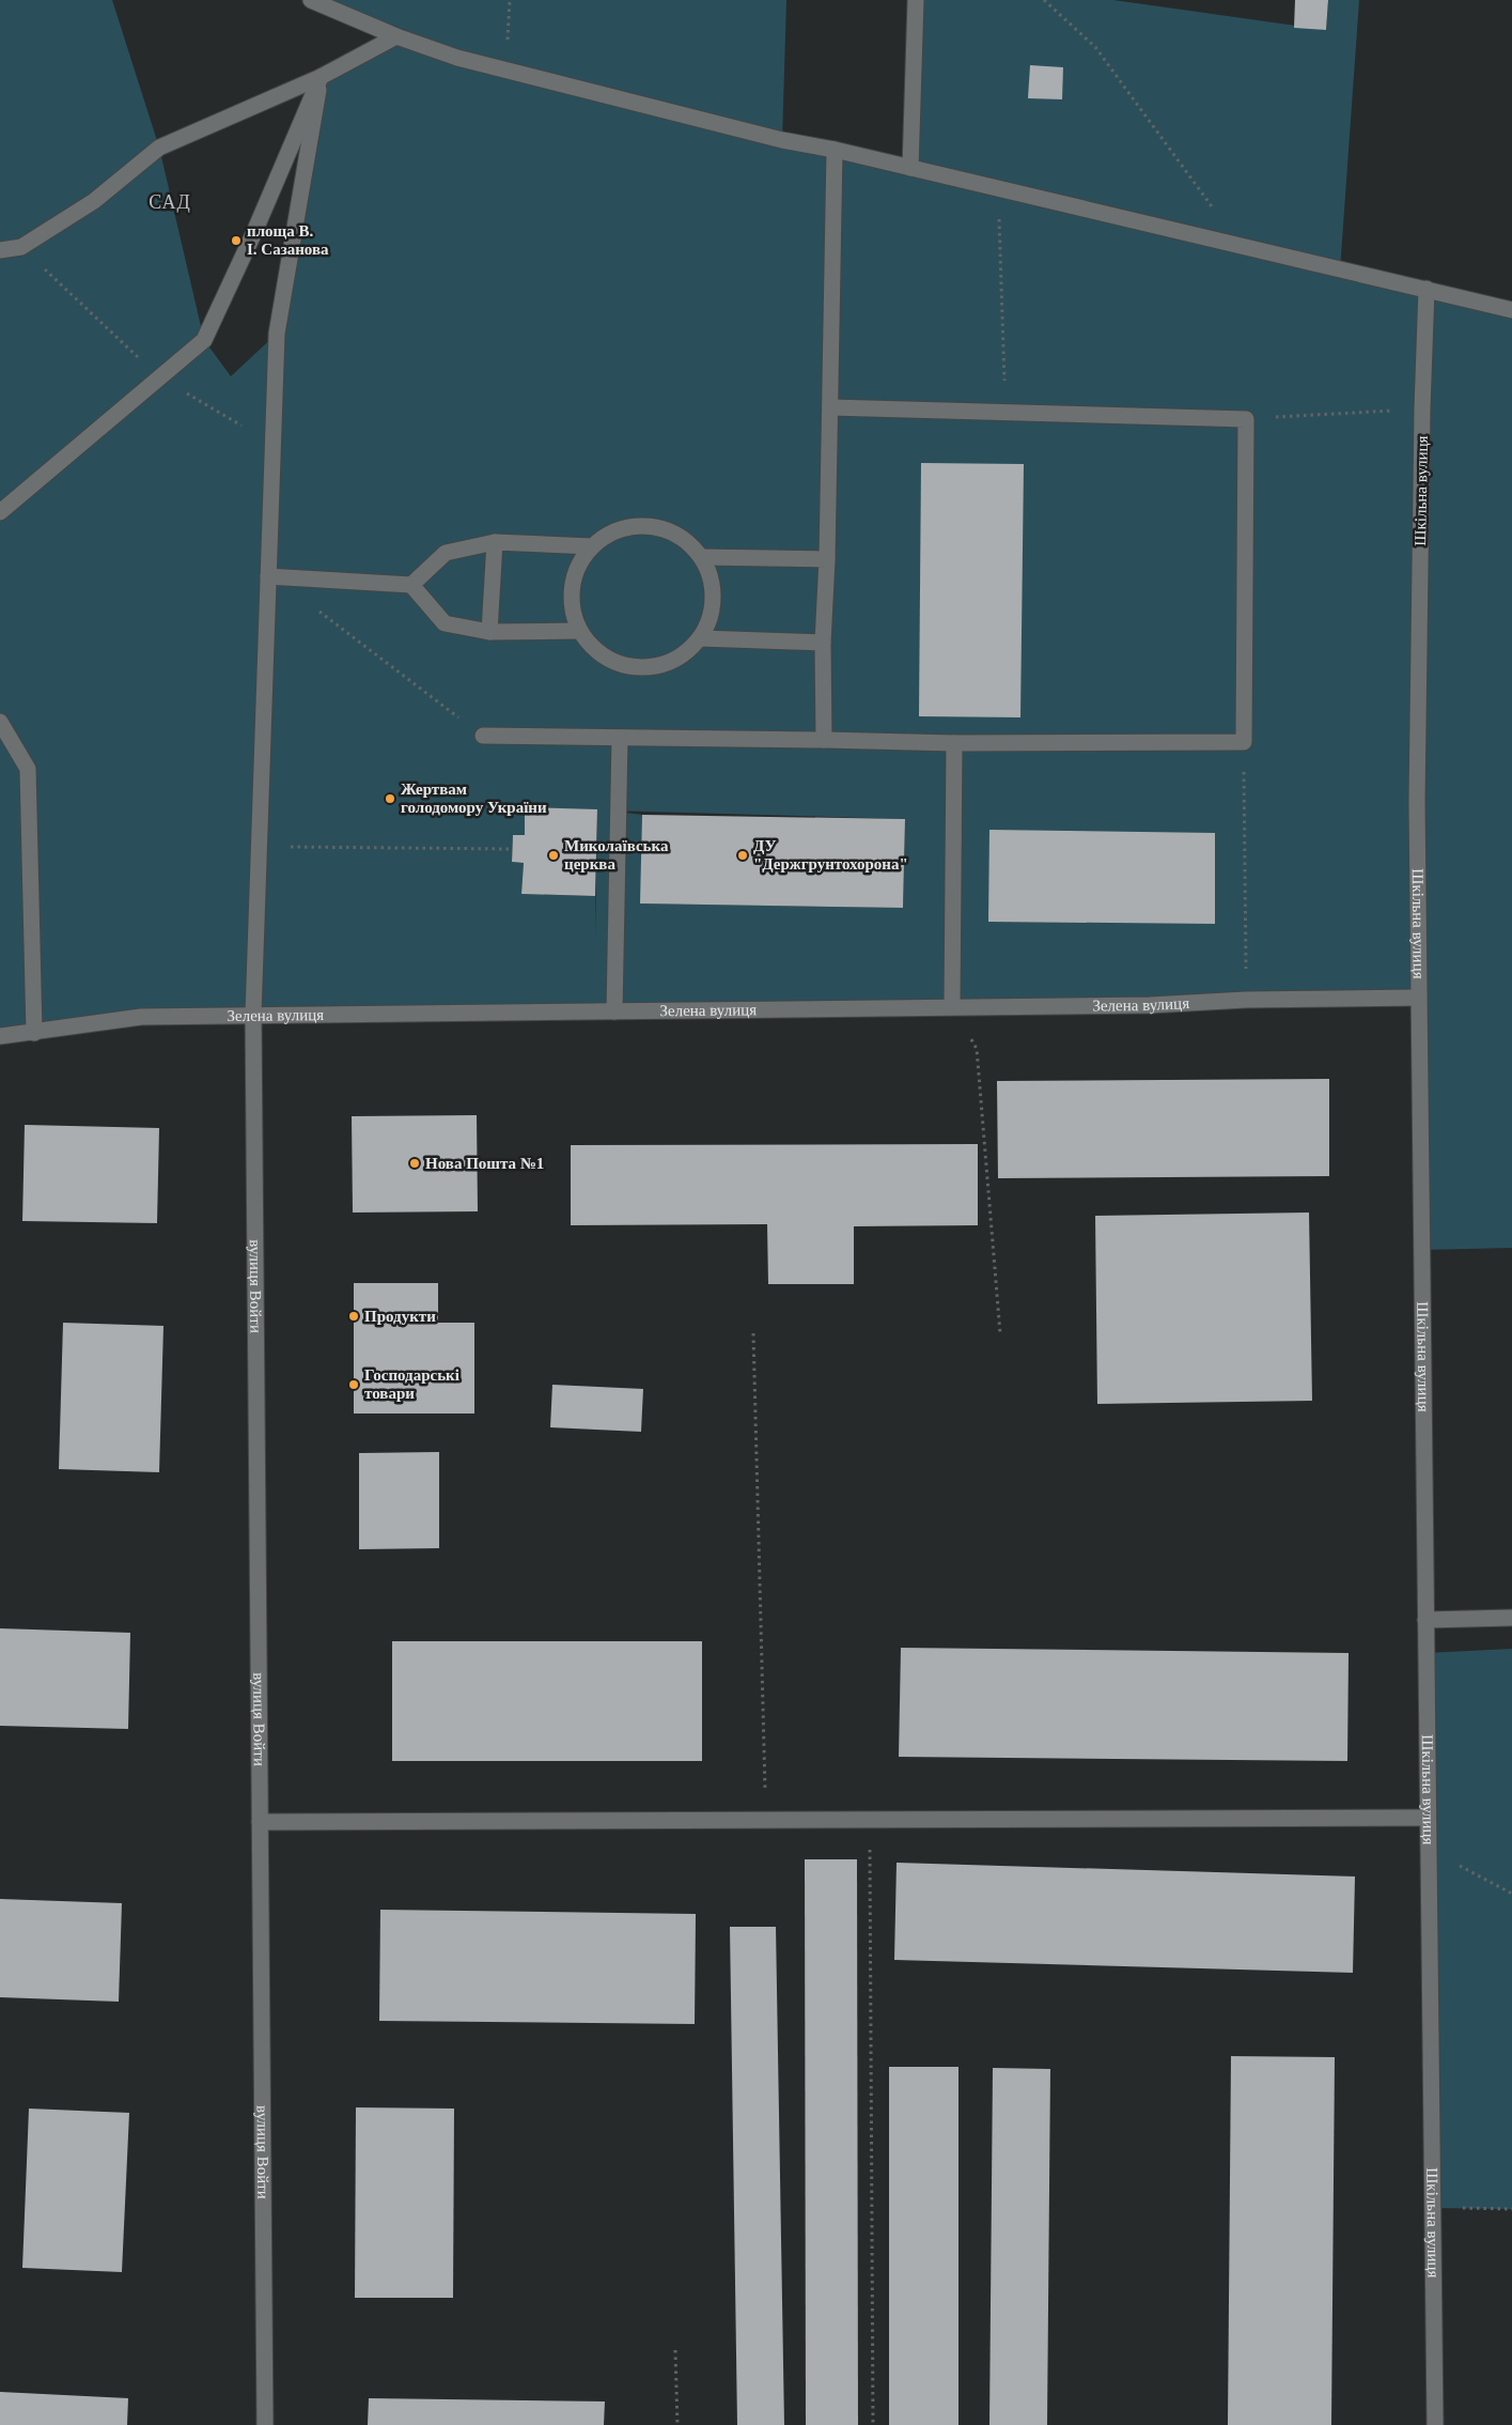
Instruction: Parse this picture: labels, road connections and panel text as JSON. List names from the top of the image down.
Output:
{
  "streets": {
    "street": ["Шкільна вулиця", "Зелена вулиця", "вулиця Войти"]
  },
  "crossings": [
    ["Шкільна вулиця", "Зелена вулиця"],
    ["Зелена вулиця", "вулиця Войти"]
  ],
  "districts": ["САД"],
  "places": [
    "площа В. І. Сазанова",
    "Жертвам голодомору України",
    "Миколаївська церква",
    "ДУ \"Держгрунтохорона\"",
    "Нова Пошта №1",
    "Продукти",
    "Господарські товари"
  ]
}
